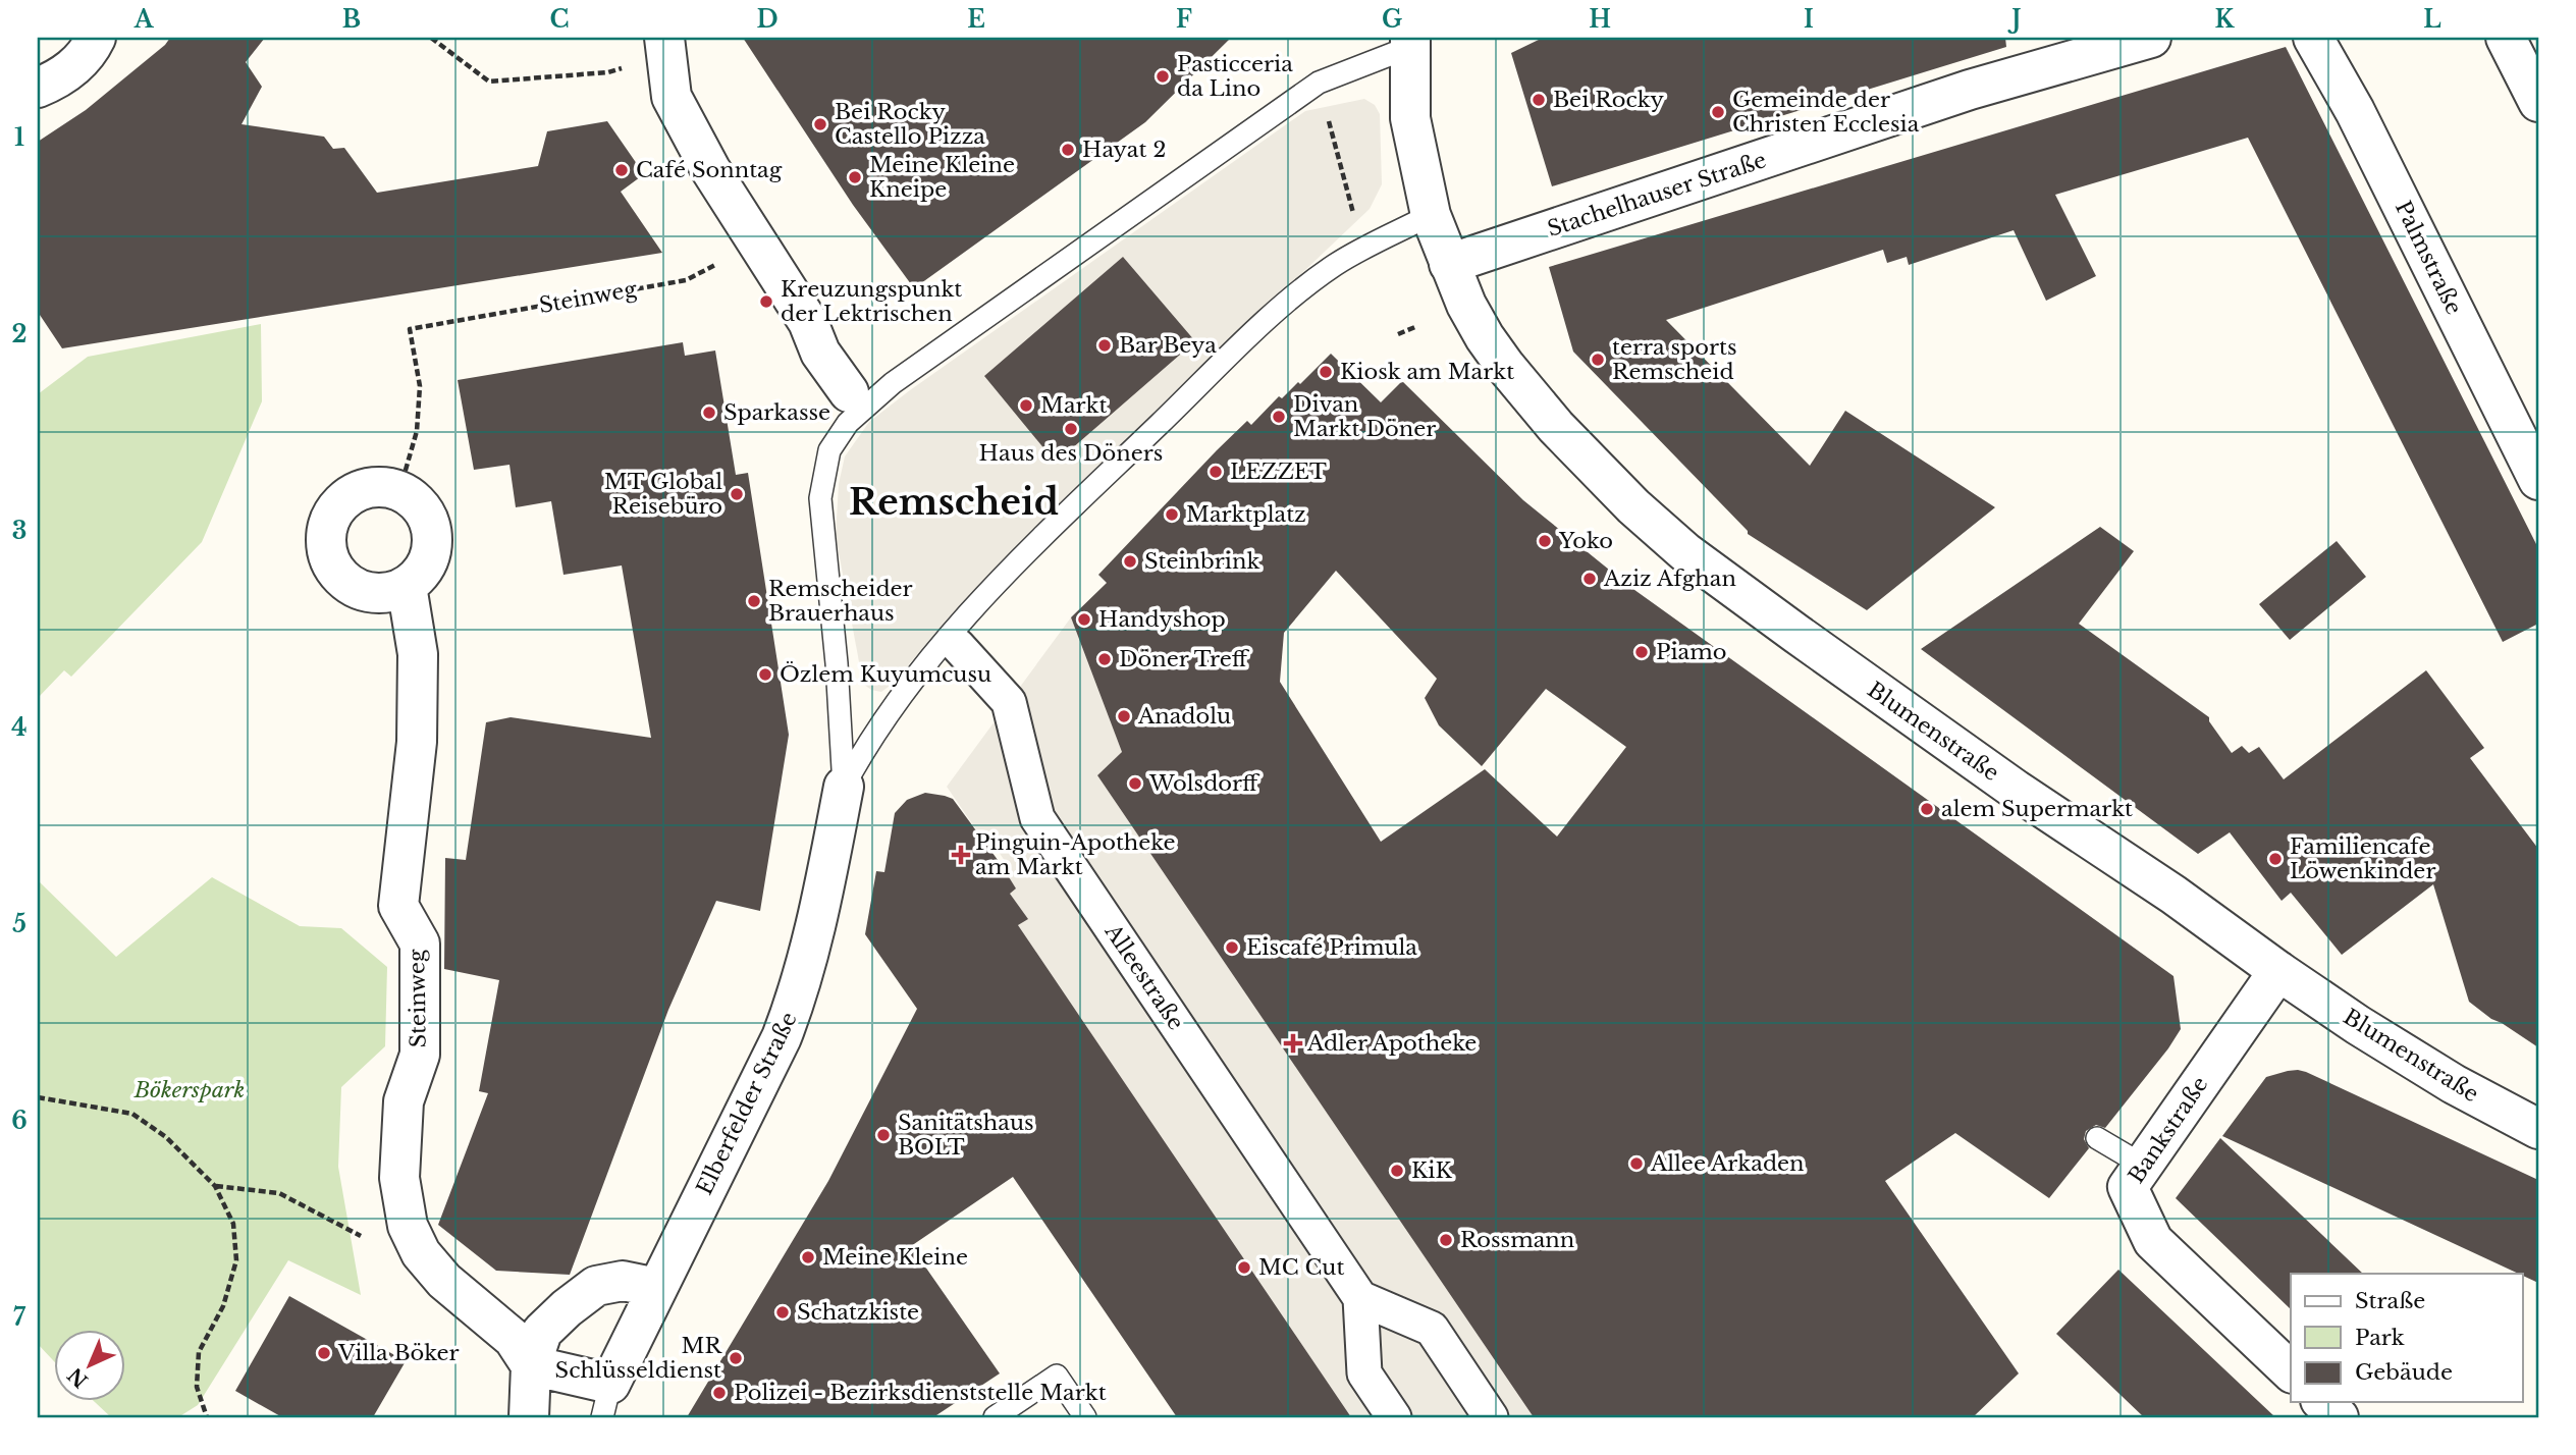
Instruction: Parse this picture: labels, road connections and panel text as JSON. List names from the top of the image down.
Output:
{
  "streets": {
    "street": [
      "Stachelhauser Straße",
      "Palmstraße",
      "Steinweg",
      "Blumenstraße",
      "Alleestraße",
      "Elberfelder Straße",
      "Bankstraße"
    ]
  },
  "crossings": [
    ["Stachelhauser Straße", "Blumenstraße"],
    ["Steinweg", "Elberfelder Straße"],
    ["Blumenstraße", "Bankstraße"]
  ],
  "districts": ["Remscheid"],
  "parks": ["Bökerspark"],
  "places": {
    "other": [
      "Pasticceria da Lino",
      "Bei Rocky",
      "Gemeinde der Christen Ecclesia",
      "Bei Rocky Castello Pizza",
      "Hayat 2",
      "Café Sonntag",
      "Meine Kleine Kneipe",
      "Kreuzungspunkt der Lektrischen",
      "Bar Beya",
      "terra sports Remscheid",
      "Kiosk am Markt",
      "Markt",
      "Sparkasse",
      "Divan Markt Döner",
      "Haus des Döners",
      "LEZZET",
      "MT Global Reisebüro",
      "Marktplatz",
      "Yoko",
      "Steinbrink",
      "Aziz Afghan",
      "Remscheider Brauerhaus",
      "Handyshop",
      "Piamo",
      "Döner Treff",
      "Özlem Kuyumcusu",
      "Anadolu",
      "Wolsdorff",
      "alem Supermarkt",
      "Familiencafe Löwenkinder",
      "Eiscafé Primula",
      "Sanitätshaus BOLT",
      "Allee Arkaden",
      "KiK",
      "Rossmann",
      "Meine Kleine",
      "MC Cut",
      "Schatzkiste",
      "Villa Böker",
      "MR Schlüsseldienst",
      "Polizei - Bezirksdienststelle Markt"
    ],
    "health": ["Pinguin-Apotheke am Markt", "Adler Apotheke"]
  },
  "legend": ["Straße", "Park", "Gebäude"],
  "north": "bottom left",
  "grid": {
    "columns": [
      "A",
      "B",
      "C",
      "D",
      "E",
      "F",
      "G",
      "H",
      "I",
      "J",
      "K",
      "L"
    ],
    "rows": [
      "1",
      "2",
      "3",
      "4",
      "5",
      "6",
      "7"
    ]
  }
}
